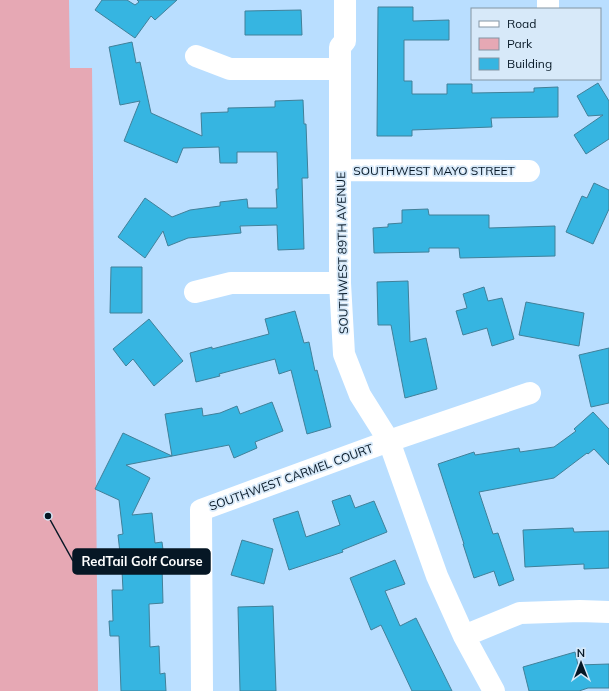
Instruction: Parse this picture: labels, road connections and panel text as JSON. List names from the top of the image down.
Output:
{
  "streets": {
    "street": ["SOUTHWEST MAYO STREET", "SOUTHWEST 89TH AVENUE", "SOUTHWEST CARMEL COURT"]
  },
  "crossings": [
    ["SOUTHWEST MAYO STREET", "SOUTHWEST 89TH AVENUE"],
    ["SOUTHWEST 89TH AVENUE", "SOUTHWEST CARMEL COURT"]
  ],
  "places": ["RedTail Golf Course"],
  "legend": ["Road", "Park", "Building"],
  "north": "top"
}
